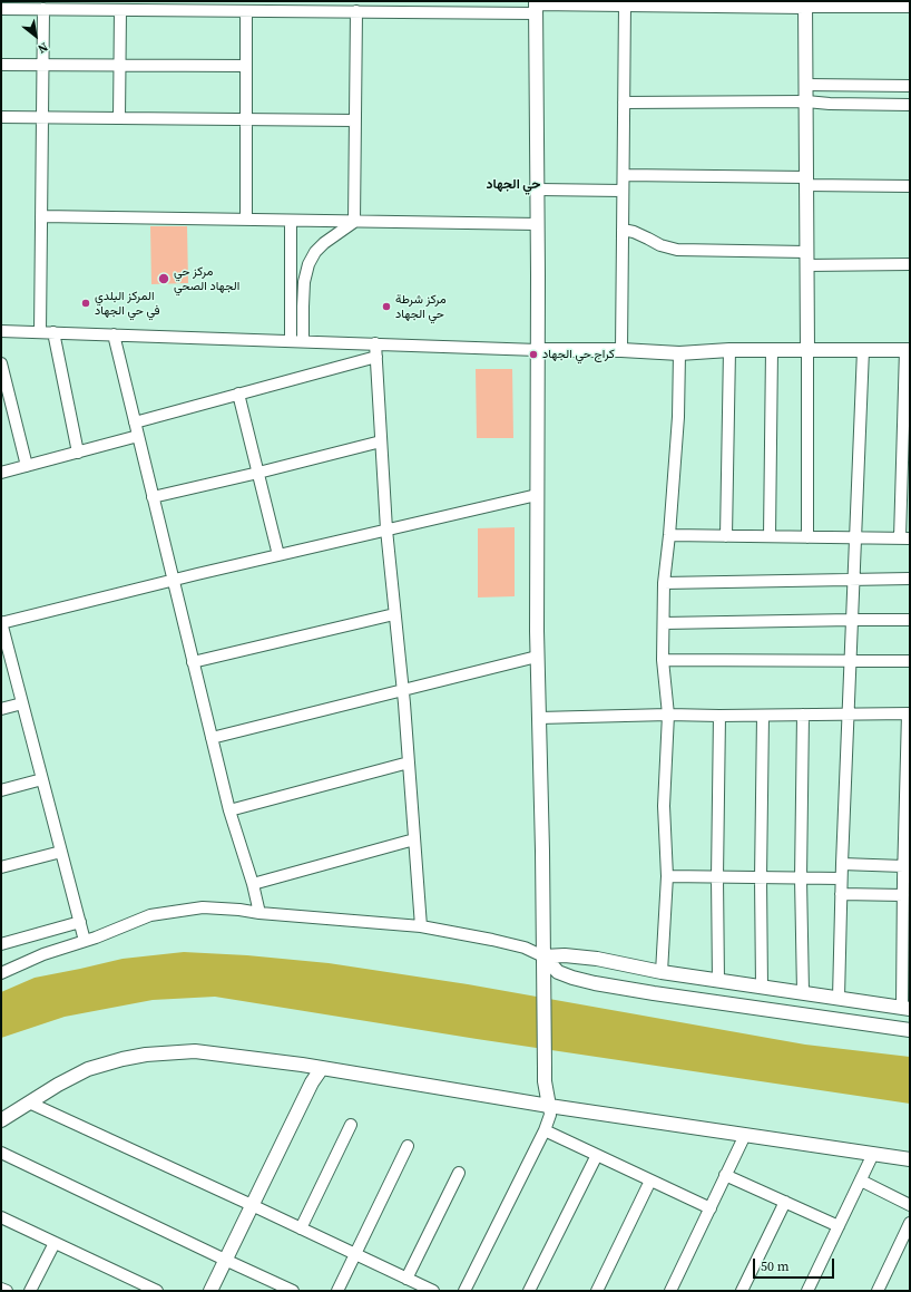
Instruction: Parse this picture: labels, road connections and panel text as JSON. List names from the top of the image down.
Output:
{
  "districts": ["حي الجهاد"],
  "places": [
    "مركز حي الجهاد الصحي",
    "المركز البلدي في حي الجهاد",
    "مركز شرطة حي الجهاد",
    "كراج حي الجهاد"
  ],
  "scale_bar": "50 m",
  "north": "bottom right"
}
